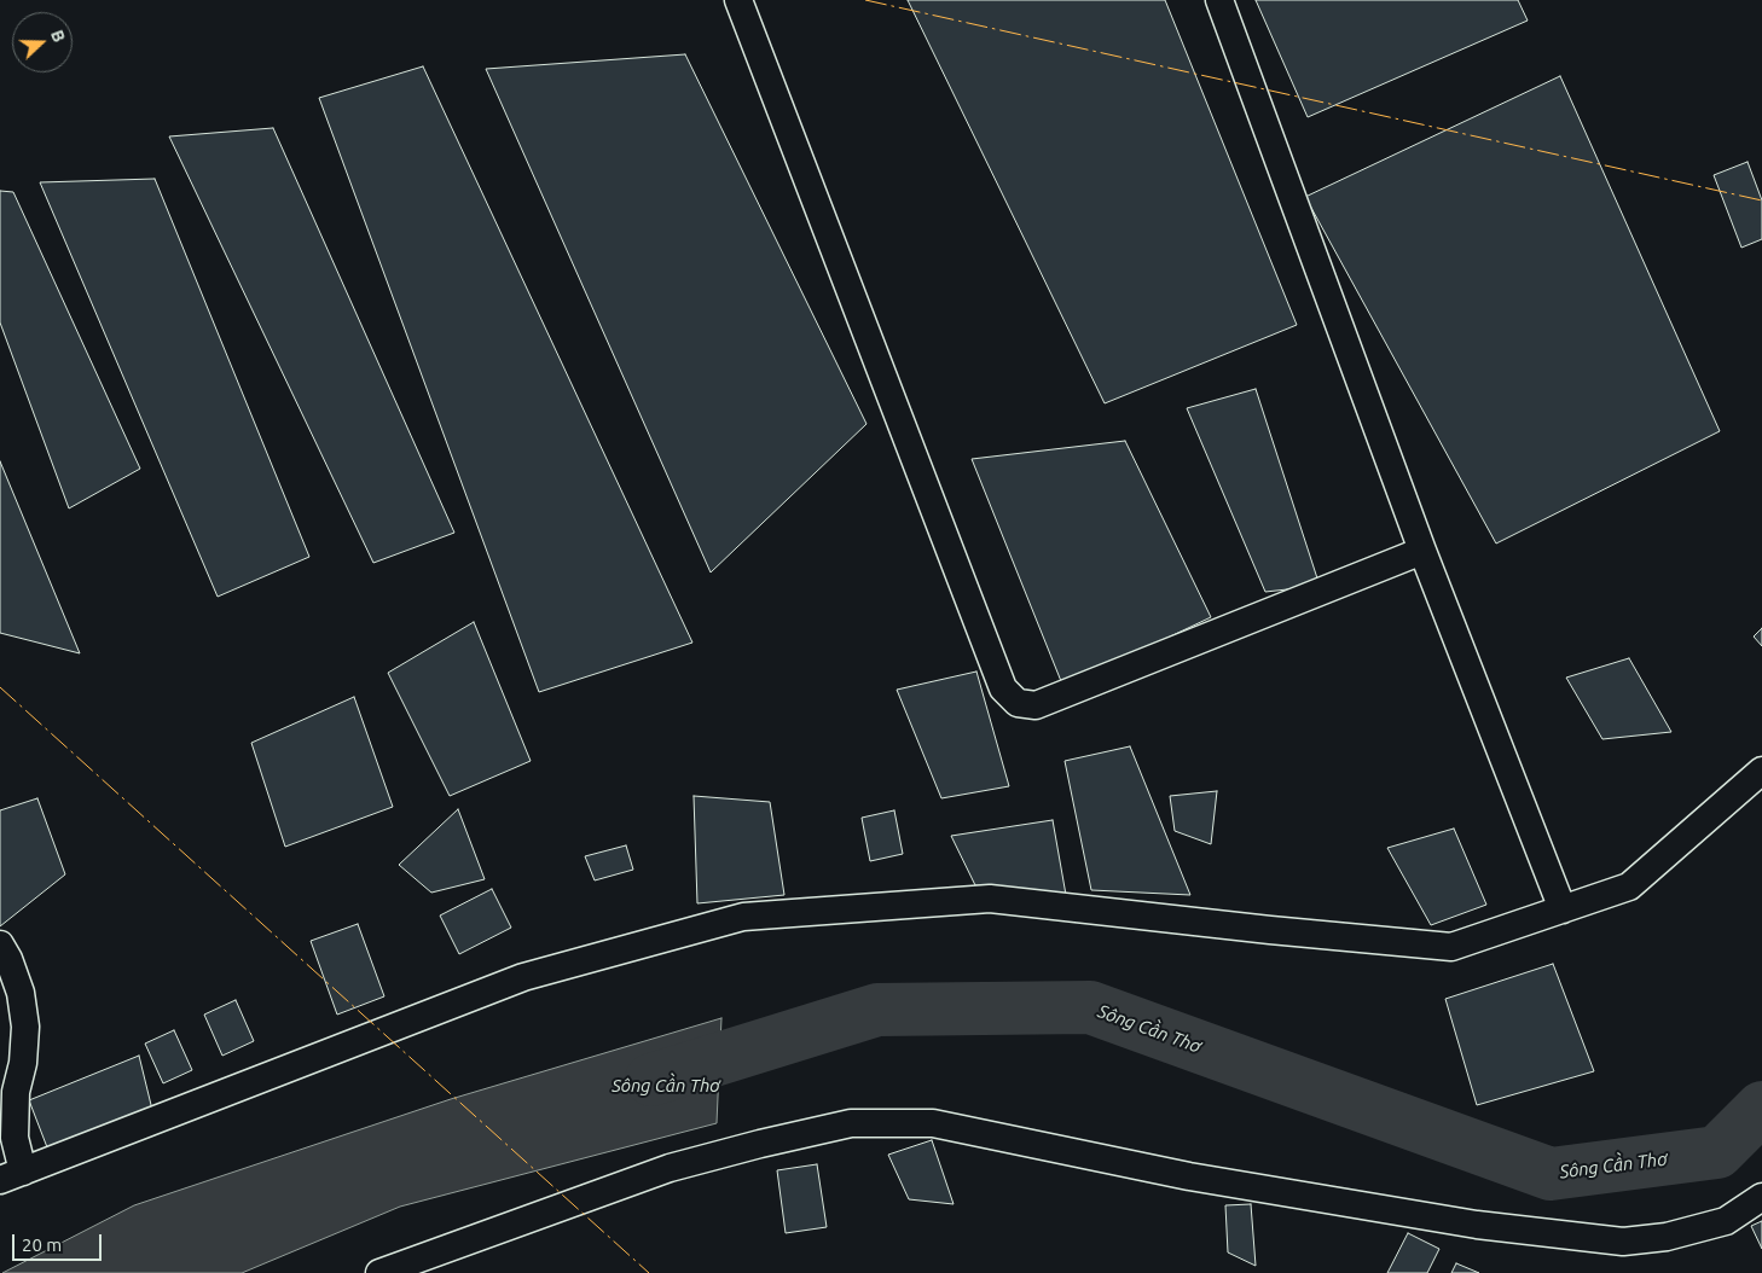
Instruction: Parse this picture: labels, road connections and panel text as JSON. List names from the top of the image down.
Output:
{
  "water": ["Sông Cần Thơ"],
  "scale_bar": "20 m",
  "north": "right"
}
